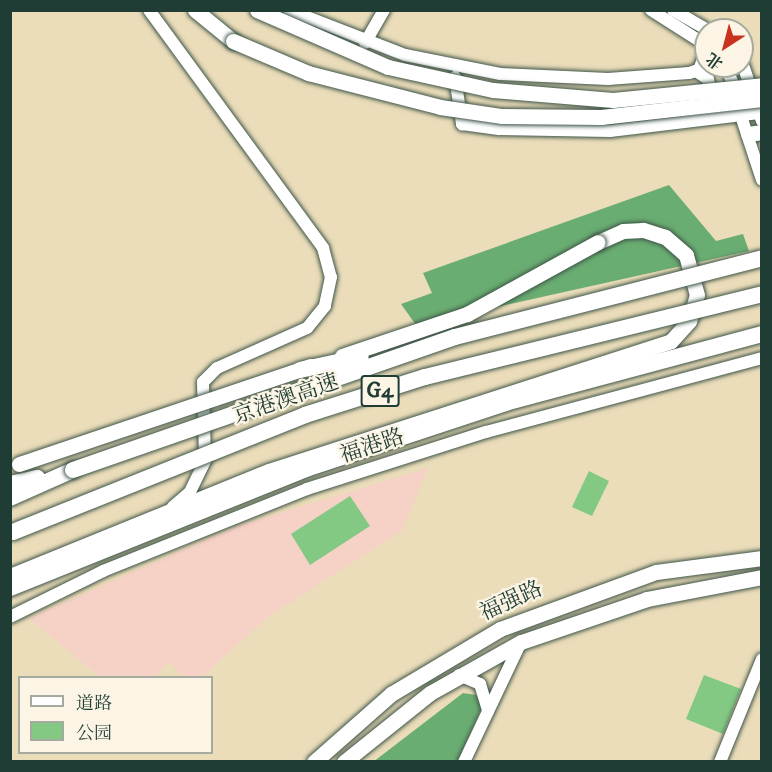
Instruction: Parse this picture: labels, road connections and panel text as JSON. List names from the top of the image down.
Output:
{
  "streets": {
    "highway": ["G4", "京港澳高速"],
    "main road": ["福强路"],
    "street": ["福港路"]
  },
  "legend": ["道路", "公园"],
  "north": "bottom left"
}
